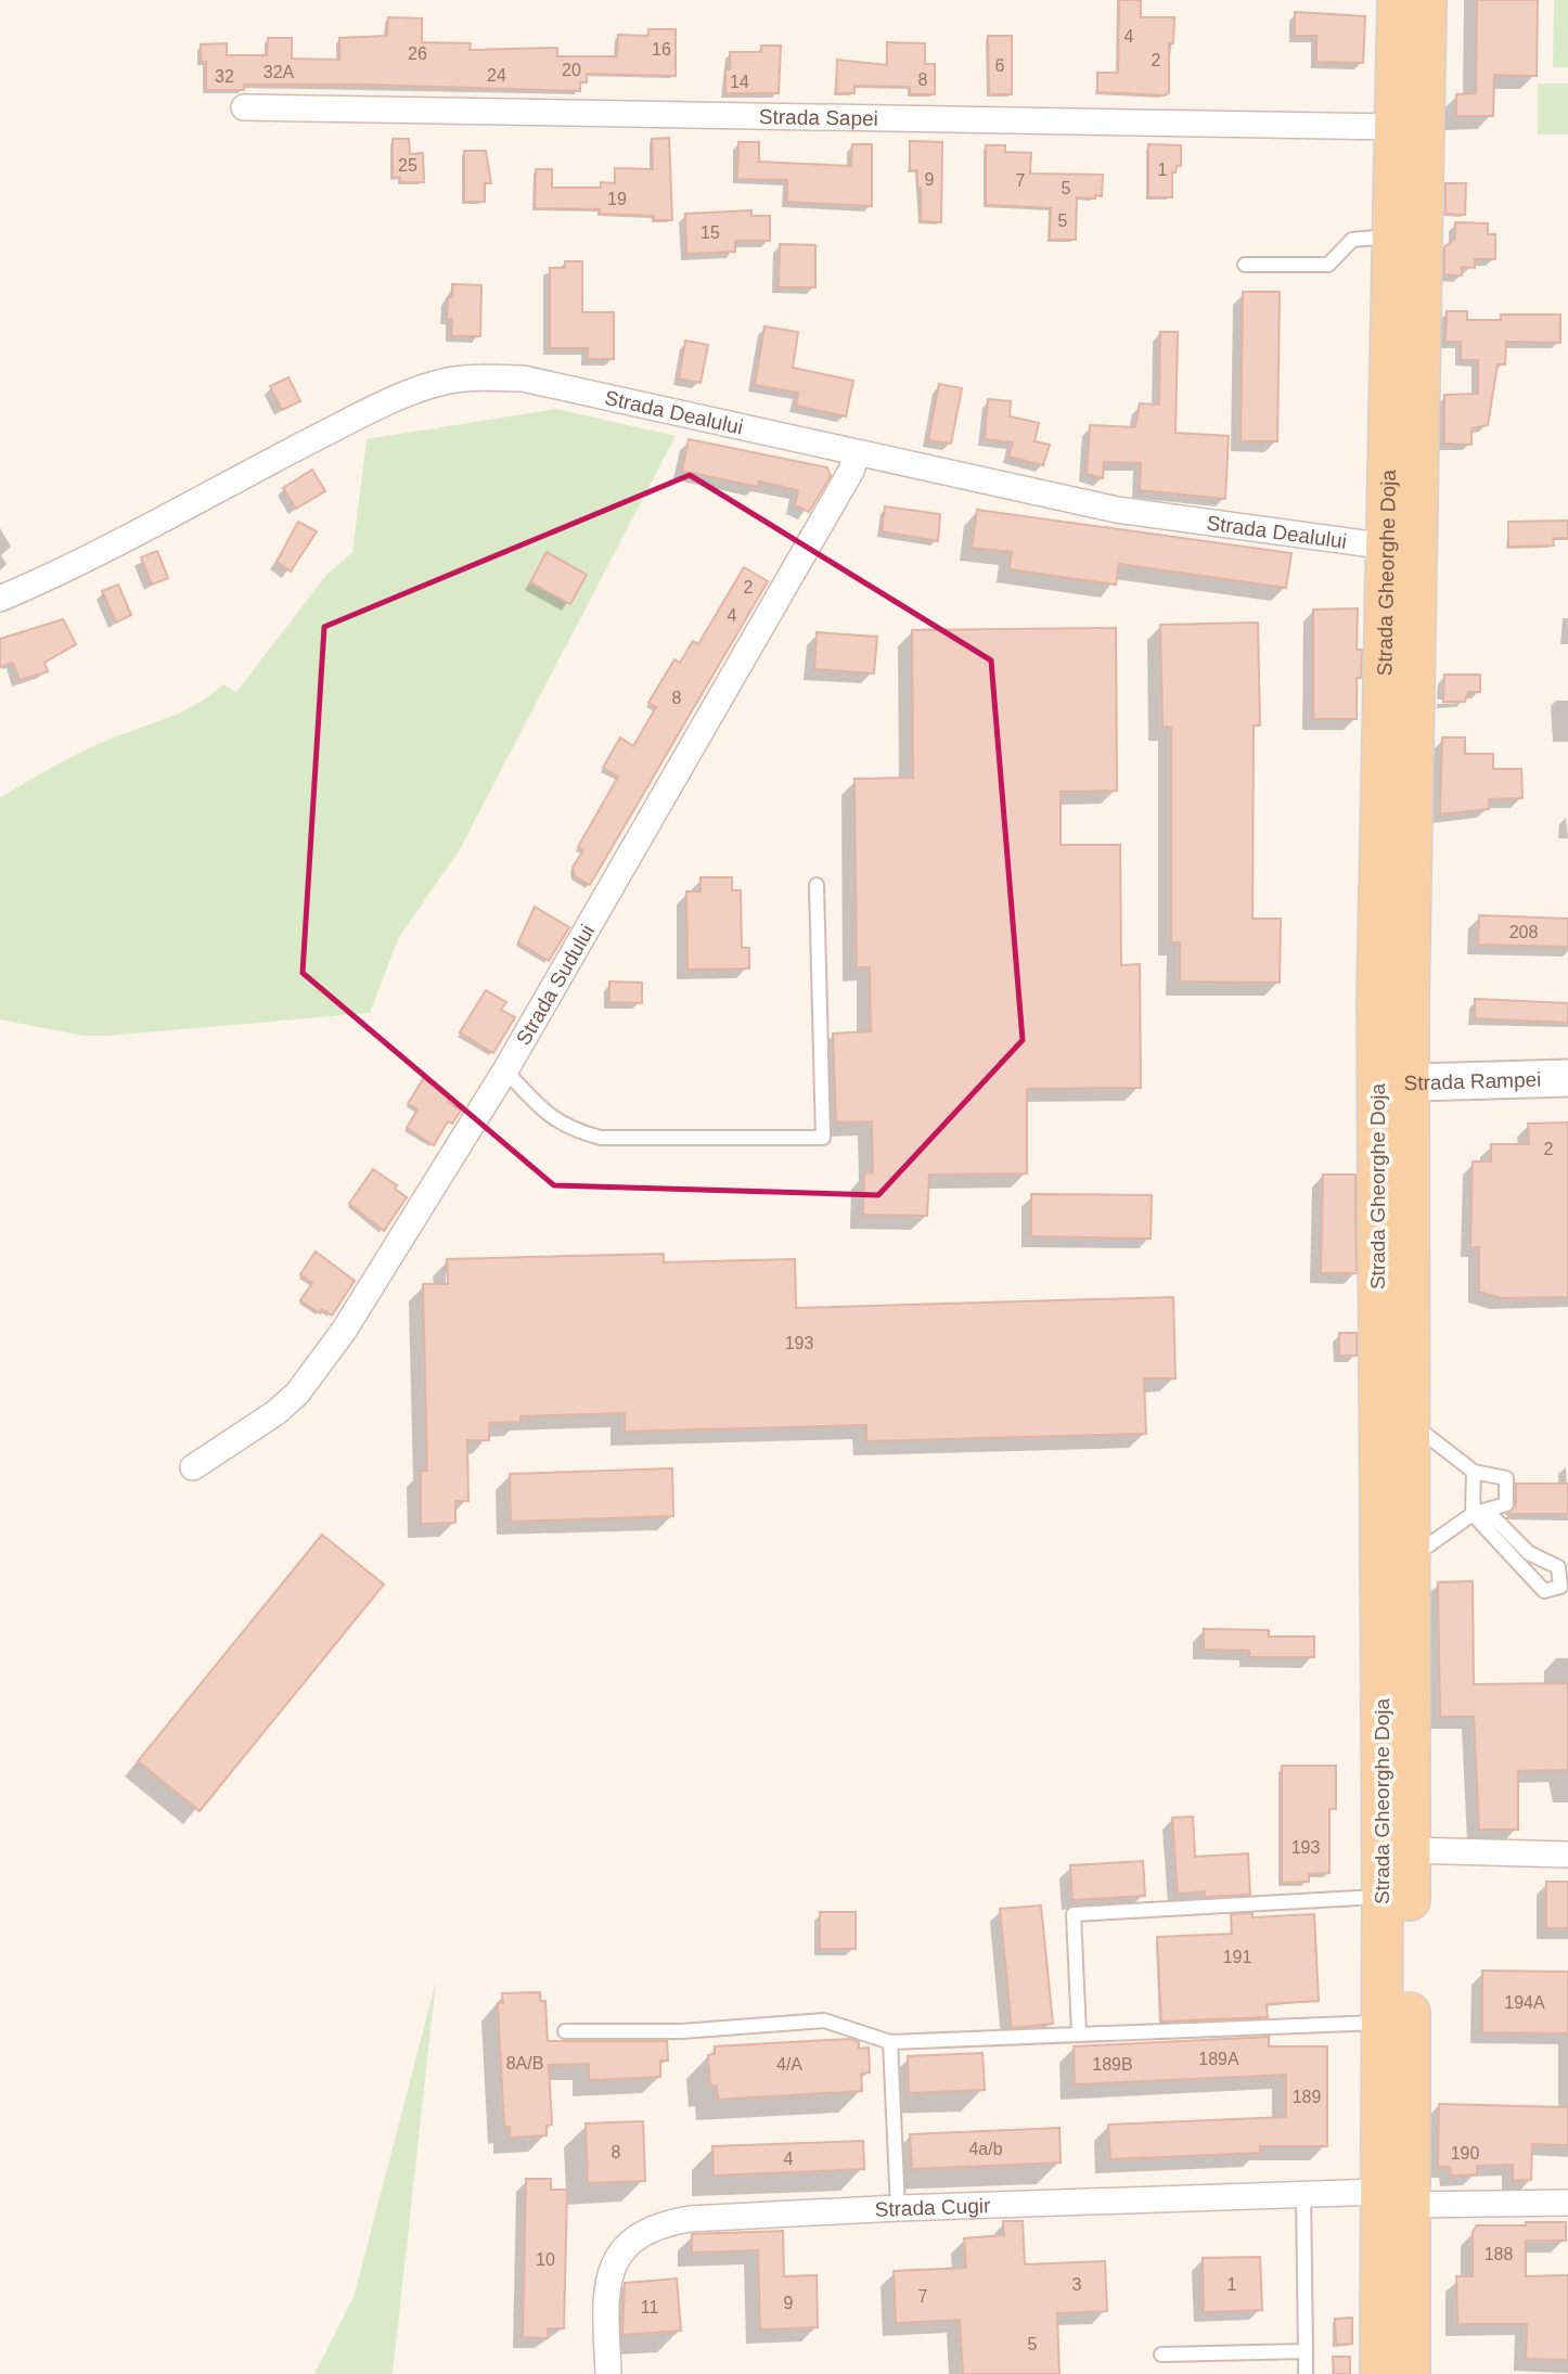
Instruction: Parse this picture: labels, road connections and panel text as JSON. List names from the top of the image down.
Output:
{
  "streets": {
    "main road": ["Strada Gheorghe Doja", "Strada Rampei"],
    "street": [
      "Strada Sapei",
      "Strada Dealului",
      "Strada Sudului",
      "Strada Cugir"
    ]
  },
  "crossings": [
    ["Strada Sapei", "Strada Gheorghe Doja"],
    ["Strada Dealului", "Strada Gheorghe Doja"],
    ["Strada Dealului", "Strada Sudului"],
    ["Strada Gheorghe Doja", "Strada Rampei"],
    ["Strada Gheorghe Doja", "Strada Cugir"]
  ],
  "house_numbers": [
    "4",
    "16",
    "26",
    "2",
    "6",
    "20",
    "32A",
    "24",
    "32",
    "8",
    "14",
    "25",
    "1",
    "9",
    "7",
    "5",
    "19",
    "5",
    "15",
    "2",
    "4",
    "8",
    "208",
    "2",
    "193",
    "193",
    "191",
    "194A",
    "189A",
    "8A/B",
    "4/A",
    "189B",
    "189",
    "4a/b",
    "8",
    "190",
    "4",
    "188",
    "10",
    "3",
    "1",
    "7",
    "9",
    "11",
    "5"
  ]
}
